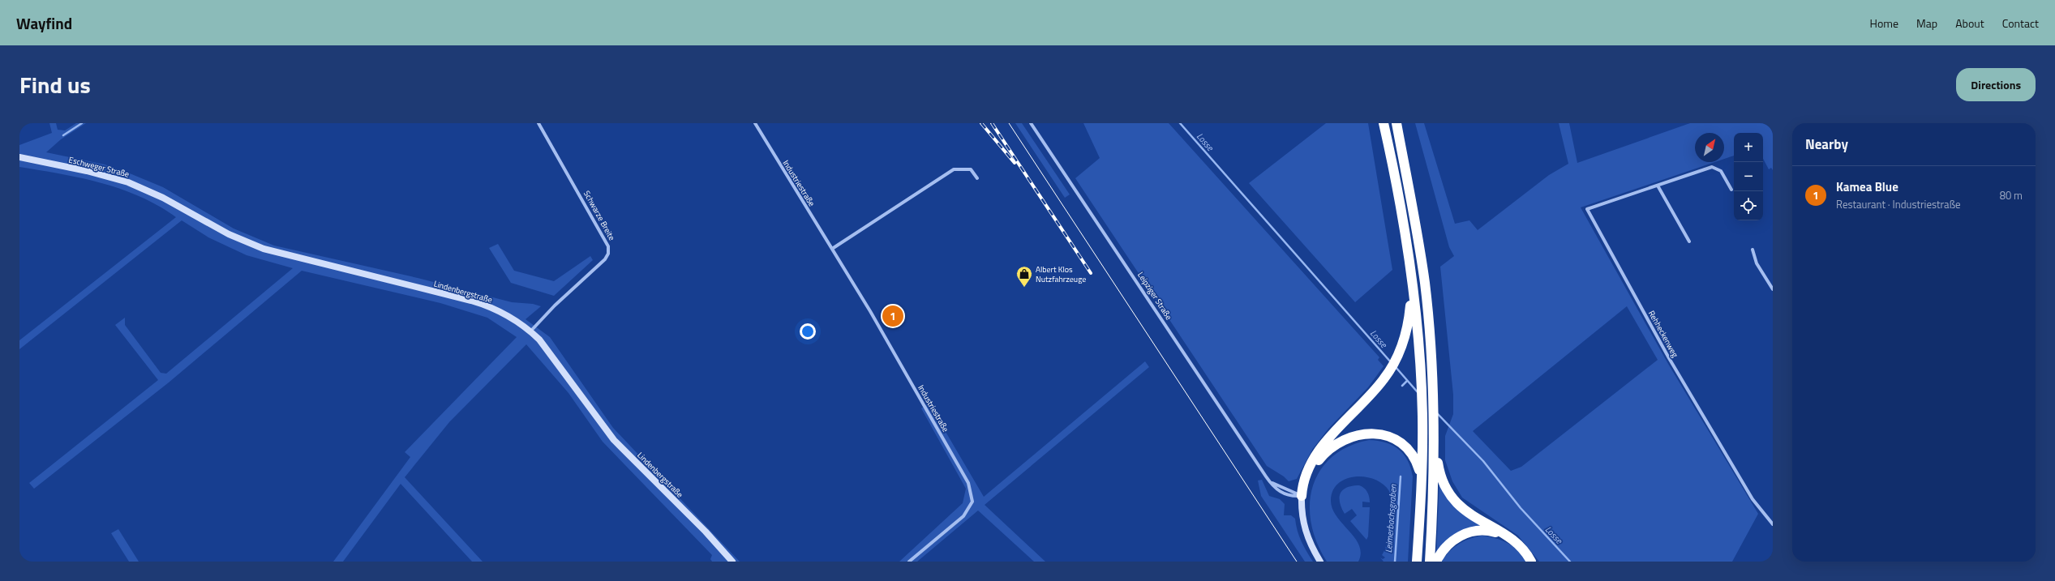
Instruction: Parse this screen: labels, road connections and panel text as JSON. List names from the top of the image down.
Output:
{
  "streets": {
    "main road": ["Eschweger Straße", "Lindenbergstraße"],
    "street": [
      "Industriestraße",
      "Schwarze Breite",
      "Leipziger Straße",
      "Rehheckenweg"
    ]
  },
  "crossings": [
    ["Eschweger Straße", "Lindenbergstraße"],
    ["Schwarze Breite", "Lindenbergstraße"]
  ],
  "water": ["Losse", "Leimerbachsgraben"],
  "places": {
    "shop": ["Albert Klos Nutzfahrzeuge"]
  },
  "north": "top right",
  "page": {
    "header": "Wayfind",
    "nav": [
      "Home",
      "Map",
      "About",
      "Contact"
    ],
    "title": "Find us",
    "buttons": "Directions",
    "heading": "Nearby",
    "map_buttons": ["+", "−"],
    "list": [
      {
        "mark": "1",
        "name": "Kamea Blue",
        "note": "Restaurant · Industriestraße",
        "value": "80 m"
      }
    ],
    "pins": "1"
  }
}
